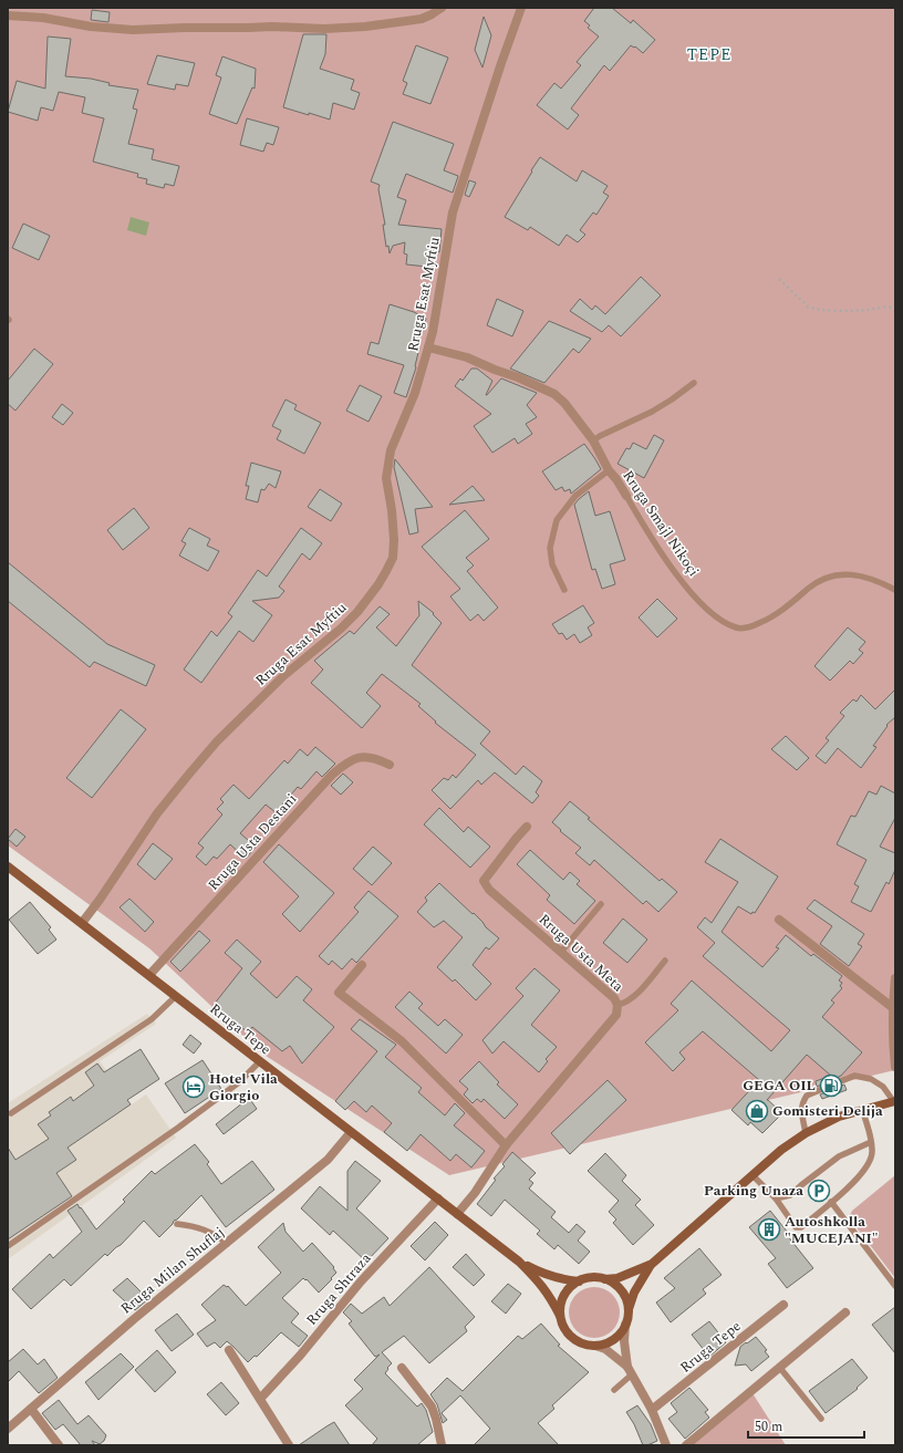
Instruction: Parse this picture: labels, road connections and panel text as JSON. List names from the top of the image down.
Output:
{
  "streets": {
    "main road": ["Rruga Tepe"],
    "street": [
      "Rruga Esat Myftiu",
      "Rruga Smajl Nikoçi",
      "Rruga Usta Destani",
      "Rruga Usta Meta",
      "Rruga Milan Shuflaj",
      "Rruga Shtraza"
    ]
  },
  "crossings": [
    ["Rruga Esat Myftiu", "Rruga Smajl Nikoçi"],
    ["Rruga Esat Myftiu", "Rruga Tepe"],
    ["Rruga Usta Destani", "Rruga Tepe"],
    ["Rruga Usta Meta", "Rruga Tepe"],
    ["Rruga Tepe", "Rruga Milan Shuflaj"],
    ["Rruga Tepe", "Rruga Shtraza"]
  ],
  "districts": ["TEPE"],
  "places": {
    "fuel station": ["GEGA OIL"],
    "hotel": ["Hotel Vila Giorgio"],
    "shop": ["Gomisteri Delija"],
    "parking": ["Parking Unaza"],
    "building": ["Autoshkolla \"MUCEJANI\""]
  },
  "scale_bar": "50 m"
}
